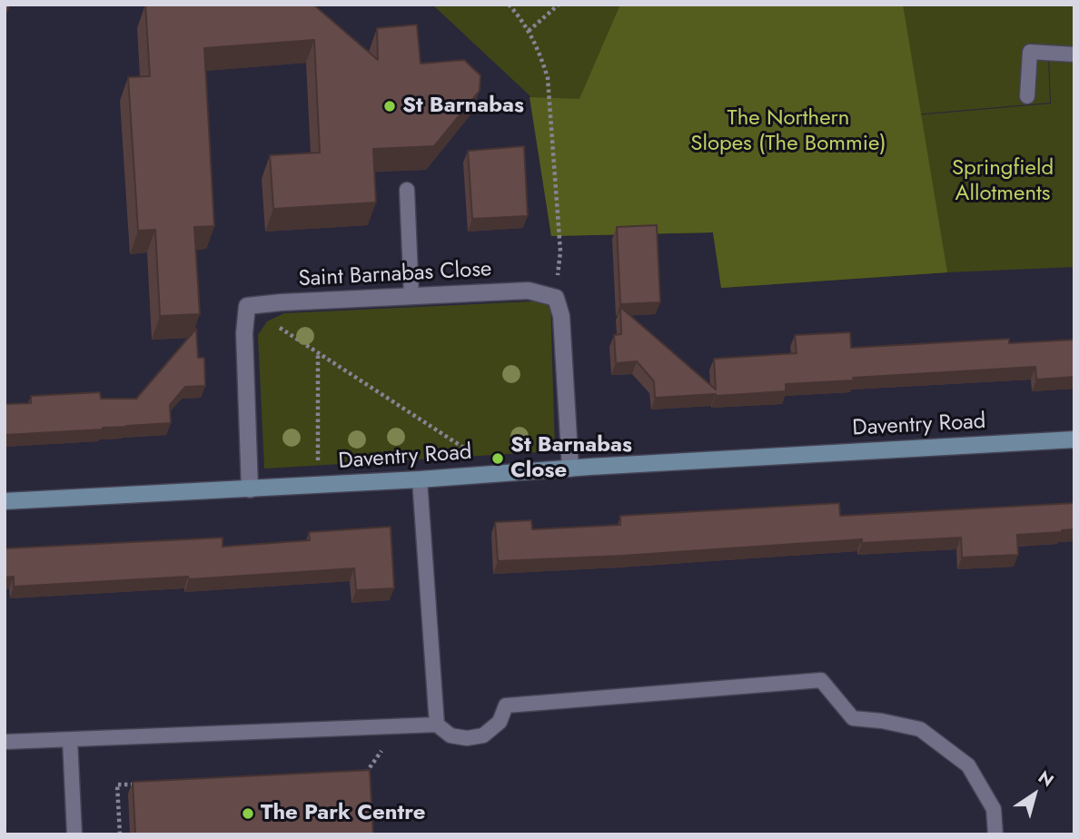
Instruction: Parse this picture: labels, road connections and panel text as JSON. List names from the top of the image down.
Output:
{
  "streets": {
    "street": ["Saint Barnabas Close", "Daventry Road"]
  },
  "parks": ["The Northern Slopes (The Bommie)", "Springfield Allotments"],
  "places": ["St Barnabas", "St Barnabas Close", "The Park Centre"],
  "north": "top right"
}
